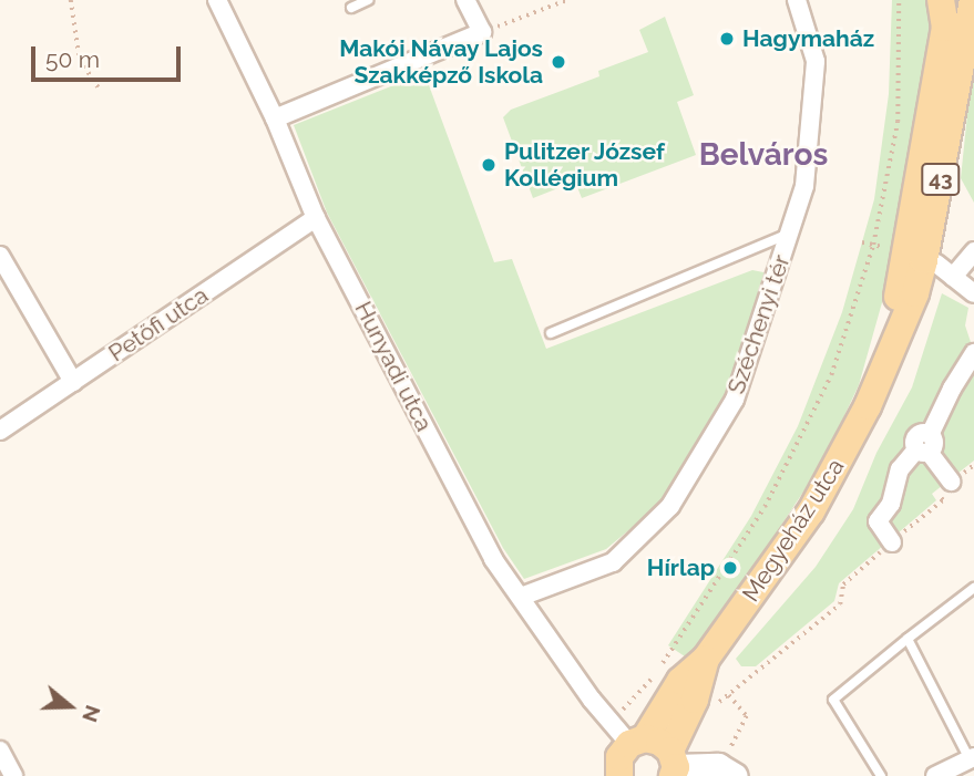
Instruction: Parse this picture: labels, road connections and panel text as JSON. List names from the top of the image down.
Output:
{
  "streets": {
    "main road": ["43", "Megyeház utca"],
    "street": ["Petőfi utca", "Széchenyi tér", "Hunyadi utca"]
  },
  "crossings": [
    ["43", "Hunyadi utca"],
    ["43", "Megyeház utca"],
    ["Petőfi utca", "Hunyadi utca"],
    ["Széchenyi tér", "Hunyadi utca"]
  ],
  "districts": ["Belváros"],
  "places": [
    "Hagymaház",
    "Makói Návay Lajos Szakképző Iskola",
    "Pulitzer József Kollégium",
    "Hírlap"
  ],
  "scale_bar": "50 m",
  "north": "right"
}
